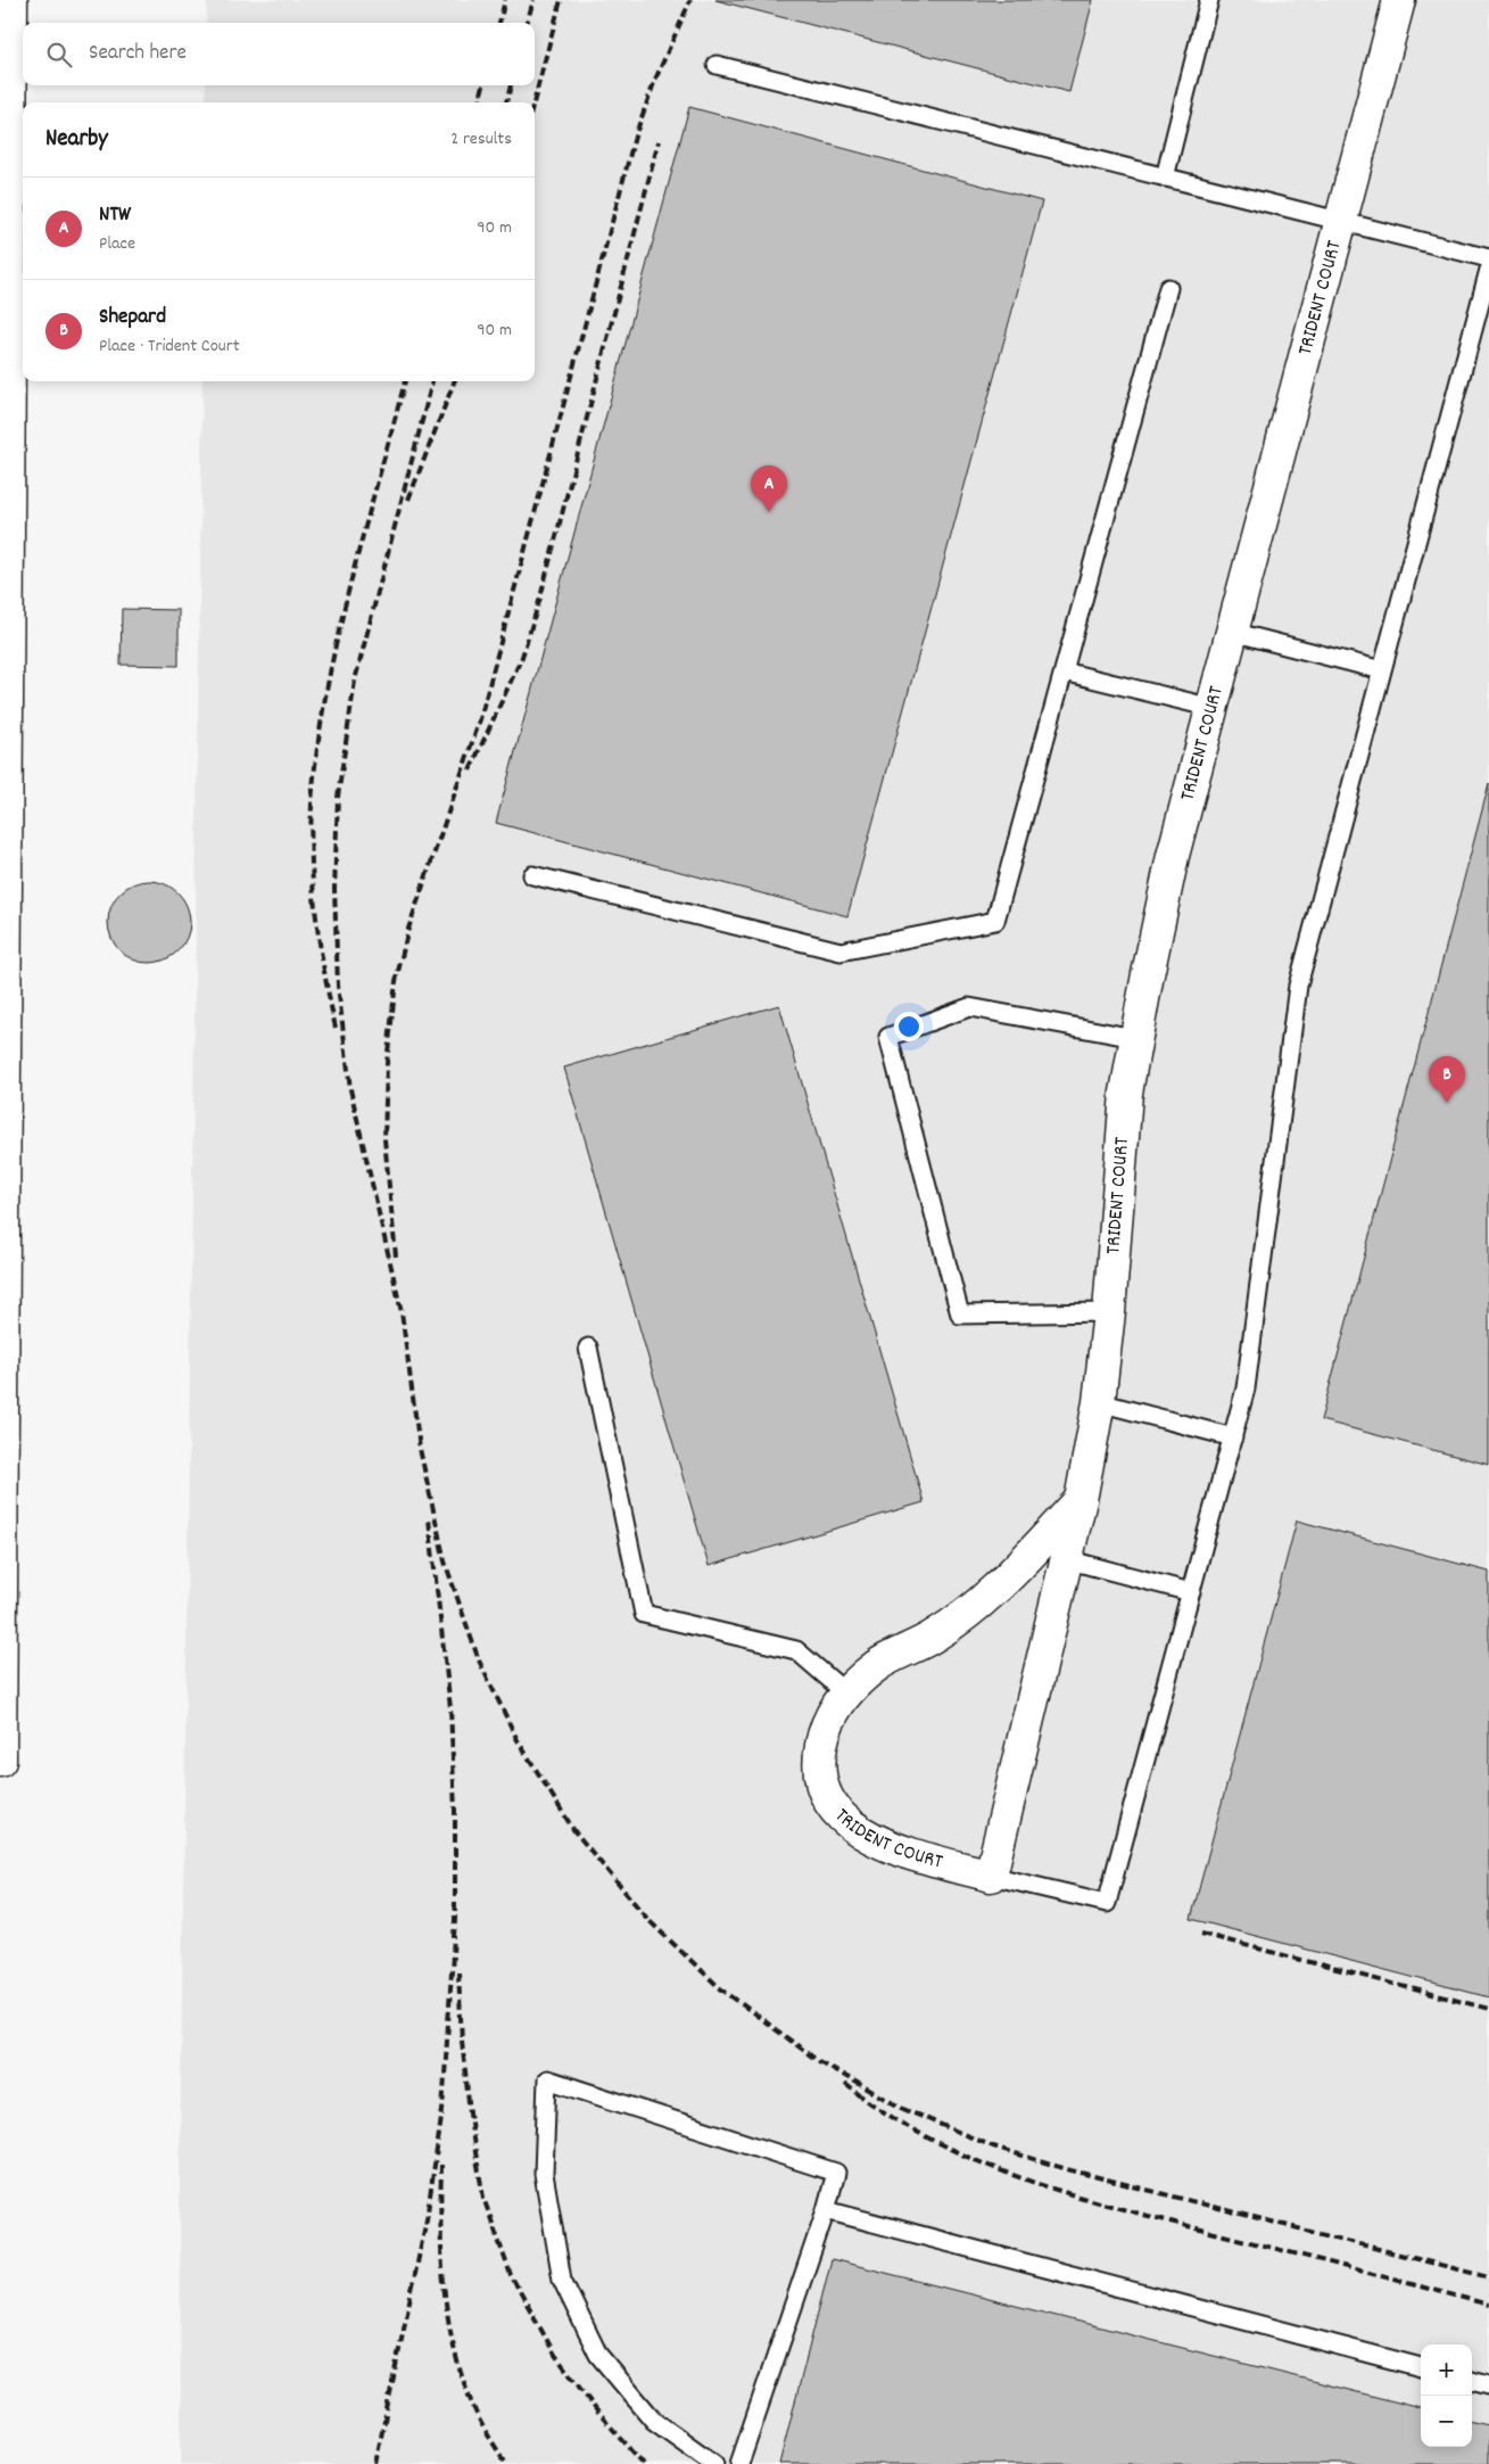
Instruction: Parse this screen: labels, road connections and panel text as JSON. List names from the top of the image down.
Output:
{
  "streets": {
    "main road": ["TRIDENT COURT"]
  },
  "page": {
    "search": "Search here",
    "heading": ["Nearby", "2 results"],
    "list": [
      {
        "mark": "A",
        "name": "NTW",
        "note": "Place",
        "value": "90 m"
      },
      {
        "mark": "B",
        "name": "Shepard",
        "note": "Place · Trident Court",
        "value": "90 m"
      }
    ],
    "pins": ["A", "B"],
    "map_buttons": ["+", "−"]
  }
}
